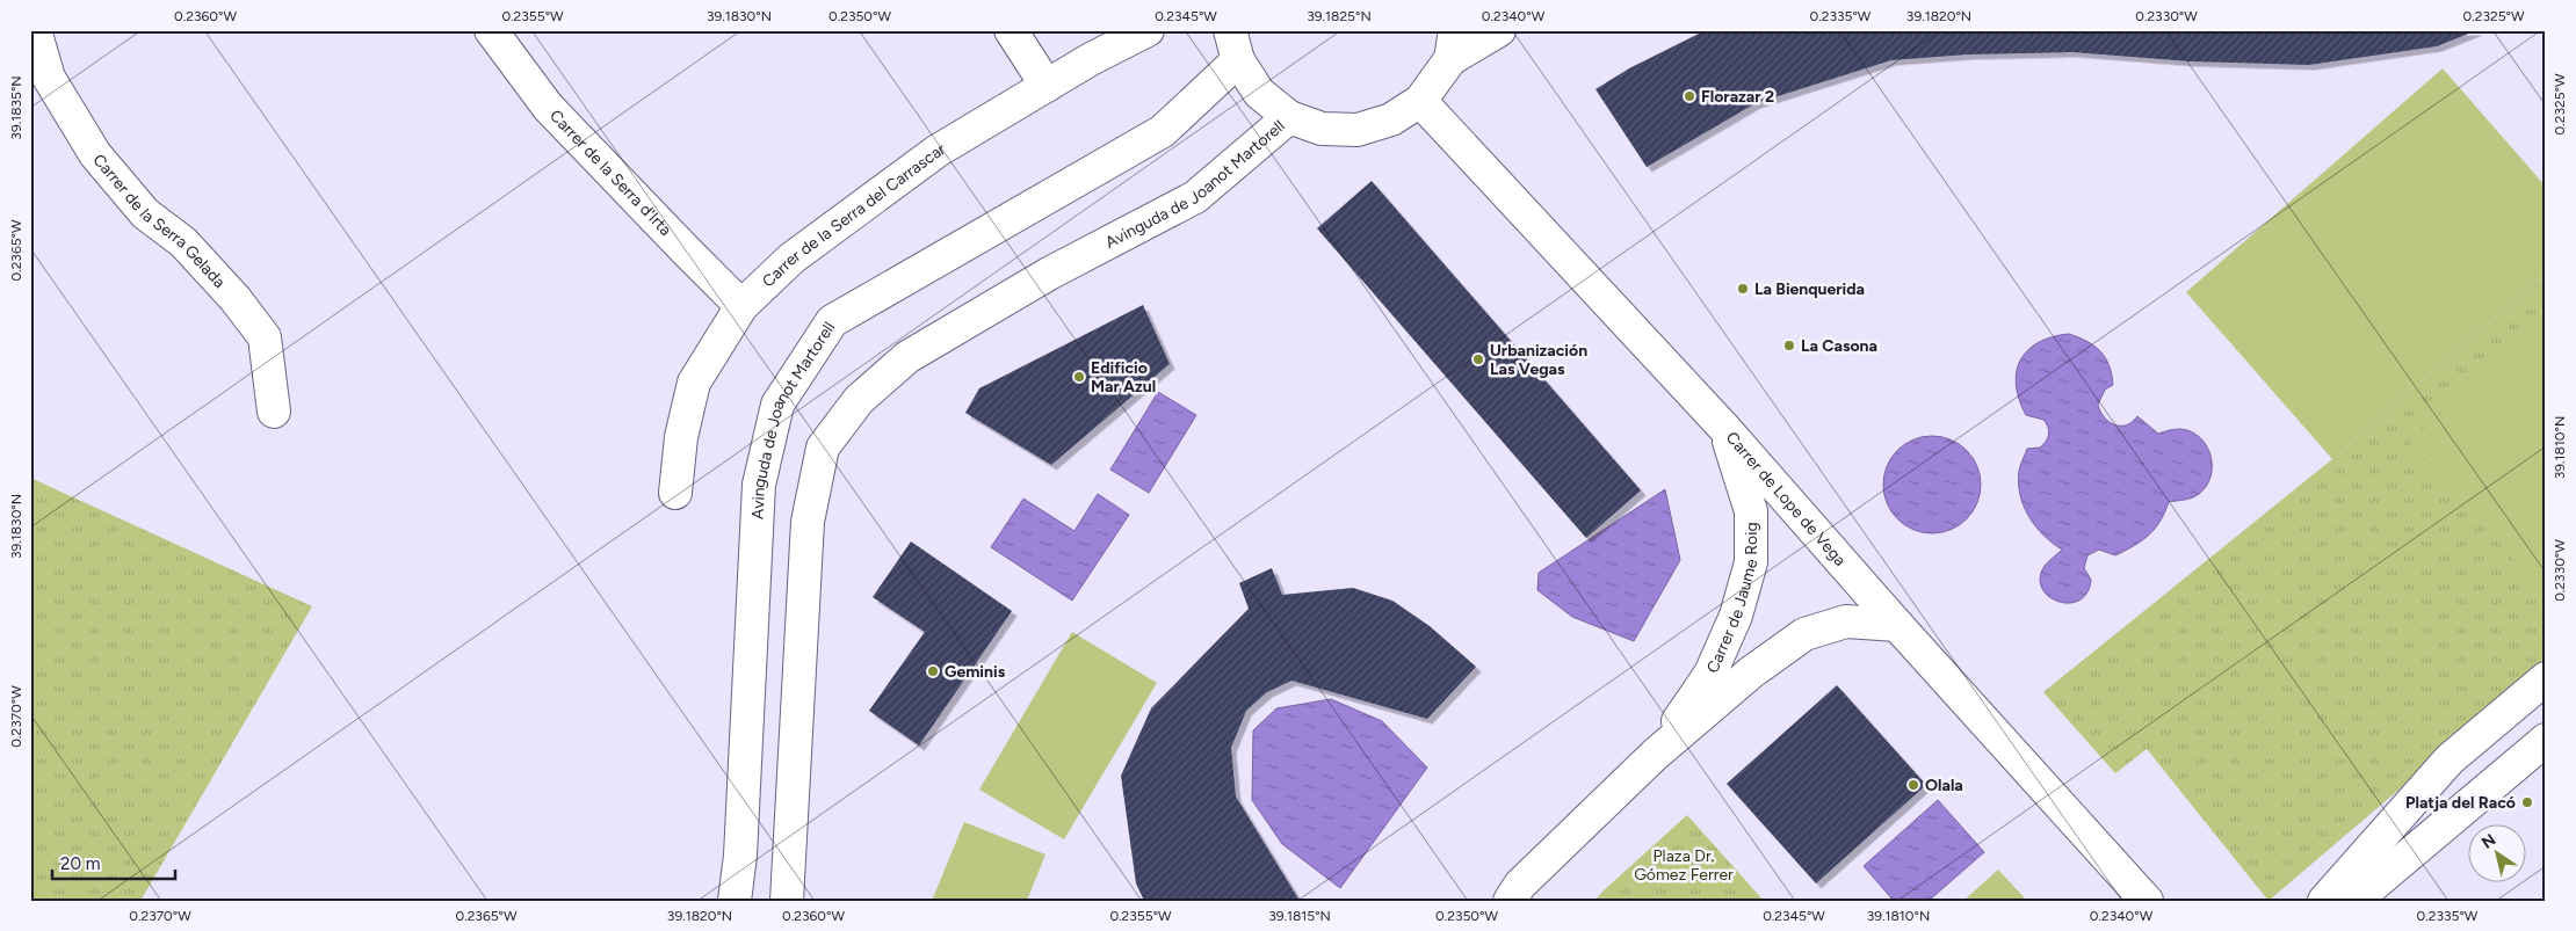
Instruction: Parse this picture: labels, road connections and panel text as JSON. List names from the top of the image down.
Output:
{
  "streets": {
    "street": [
      "Carrer de la Serra d'Irta",
      "Avinguda de Joanot Martorell",
      "Carrer de la Serra del Carrascar",
      "Carrer de la Serra Gelada",
      "Carrer de Lope de Vega",
      "Carrer de Jaume Roig"
    ]
  },
  "crossings": [
    ["Carrer de la Serra d'Irta", "Carrer de la Serra del Carrascar"],
    ["Carrer de Lope de Vega", "Carrer de Jaume Roig"]
  ],
  "parks": ["Plaza Dr. Gómez Ferrer"],
  "places": [
    "Florazar 2",
    "La Bienquerida",
    "La Casona",
    "Urbanización Las Vegas",
    "Edificio Mar Azul",
    "Geminis",
    "Olala",
    "Platja del Racó"
  ],
  "scale_bar": "20 m",
  "north": "top left",
  "coordinates": [
    "0.2360°W",
    "0.2355°W",
    "39.1830°N",
    "0.2350°W",
    "0.2345°W",
    "39.1825°N",
    "0.2340°W",
    "0.2335°W",
    "39.1820°N",
    "0.2330°W",
    "0.2325°W",
    "39.1835°N",
    "0.2365°W",
    "39.1810°N",
    "0.2370°W",
    "39.1815°N"
  ]
}
